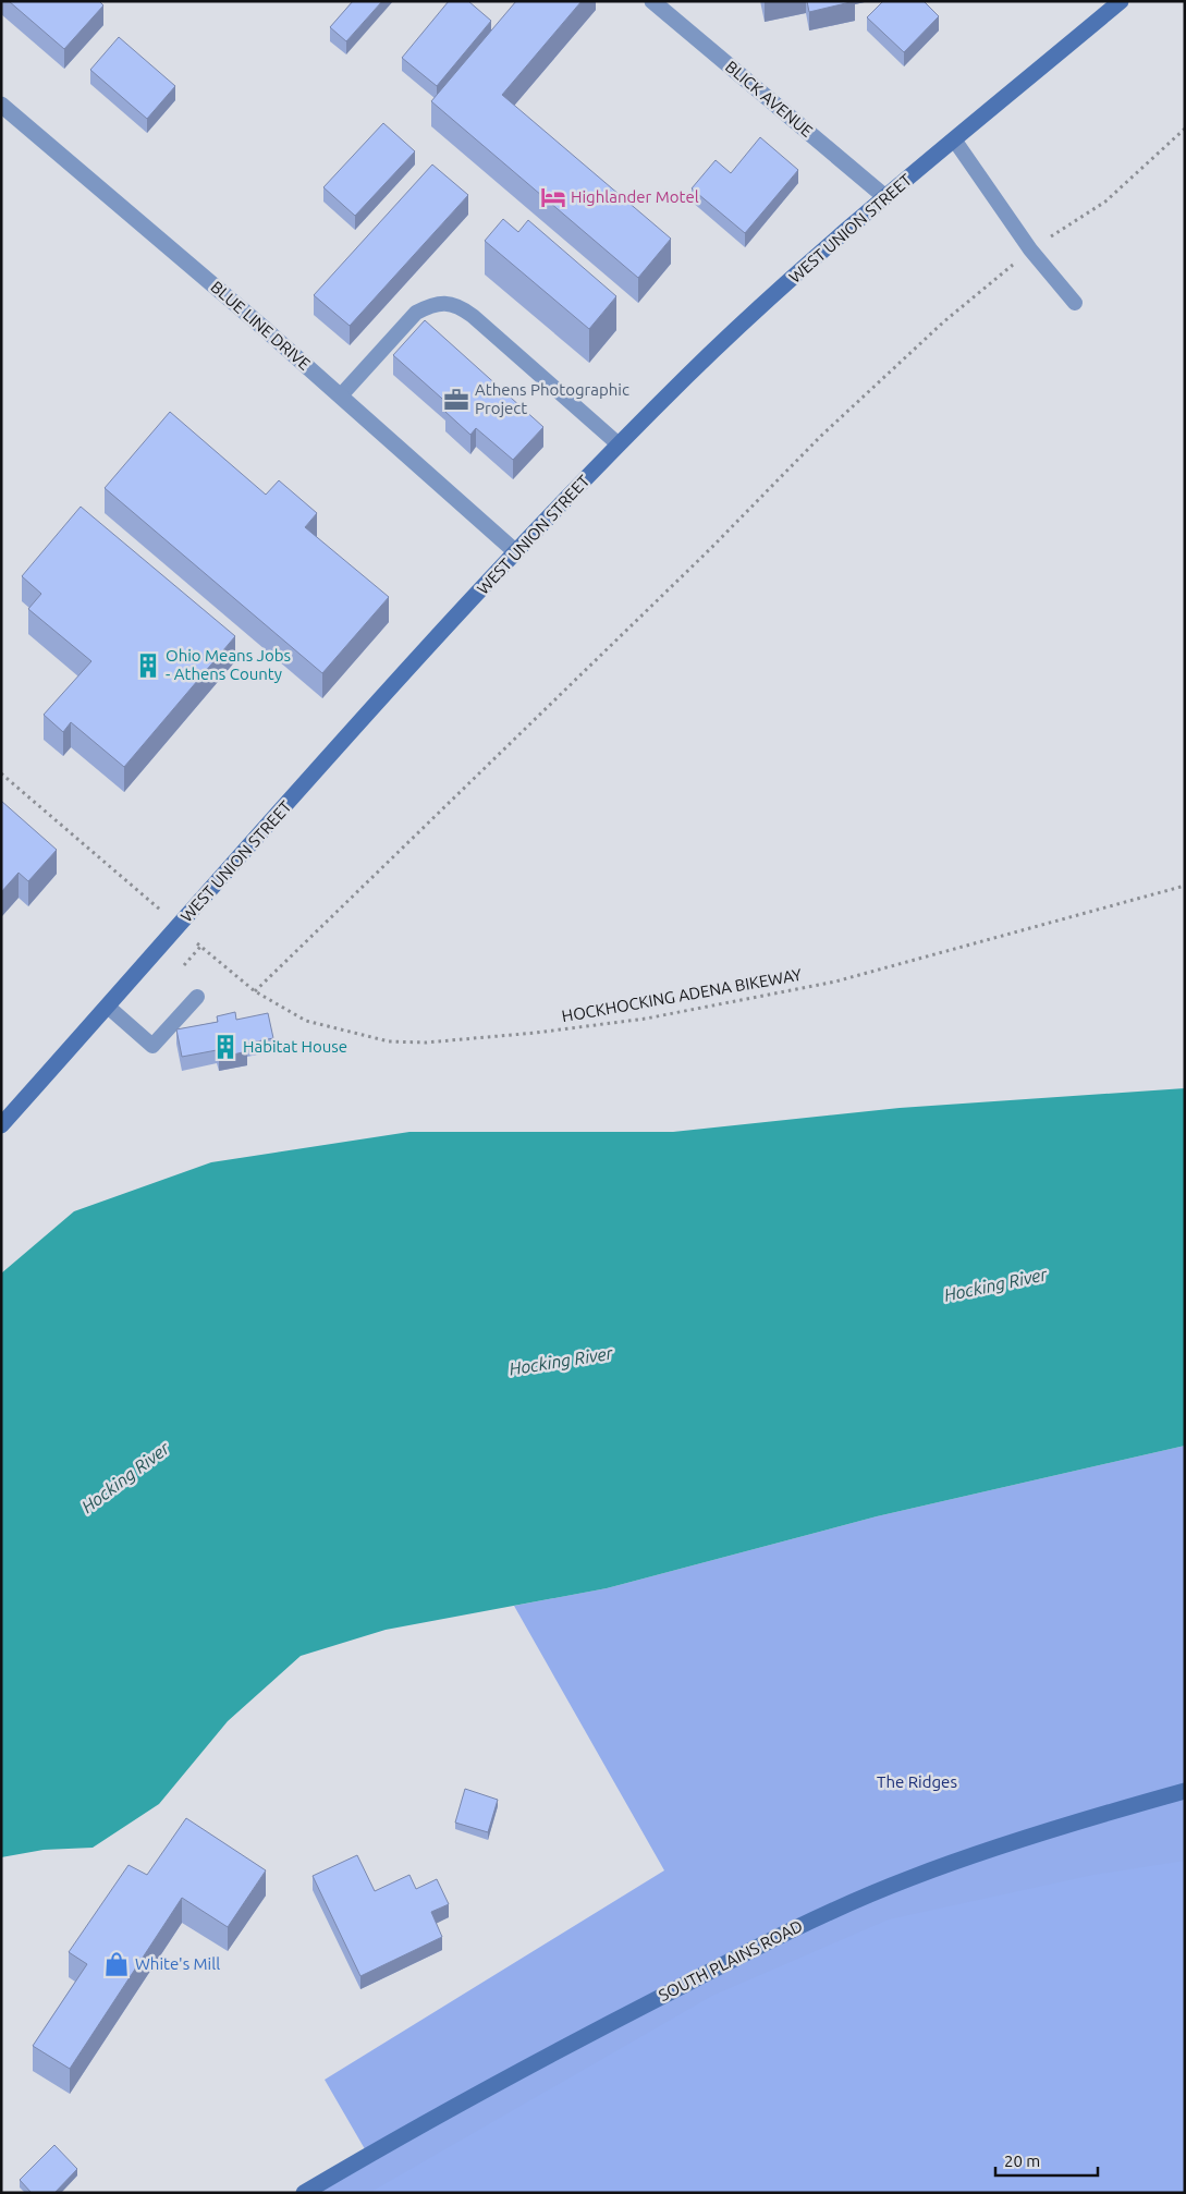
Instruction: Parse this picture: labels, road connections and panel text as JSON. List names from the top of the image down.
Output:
{
  "streets": {
    "main road": ["WEST UNION STREET", "SOUTH PLAINS ROAD"],
    "street": ["BLICK AVENUE", "BLUE LINE DRIVE"],
    "path": ["HOCKHOCKING ADENA BIKEWAY"]
  },
  "crossings": [
    ["BLICK AVENUE", "WEST UNION STREET"],
    ["WEST UNION STREET", "BLUE LINE DRIVE"]
  ],
  "water": ["Hocking River"],
  "parks": ["The Ridges"],
  "places": {
    "hotel": ["Highlander Motel"],
    "office": ["Athens Photographic Project"],
    "building": ["Ohio Means Jobs - Athens County", "Habitat House"],
    "shop": ["White's Mill"]
  },
  "scale_bar": "20 m"
}
